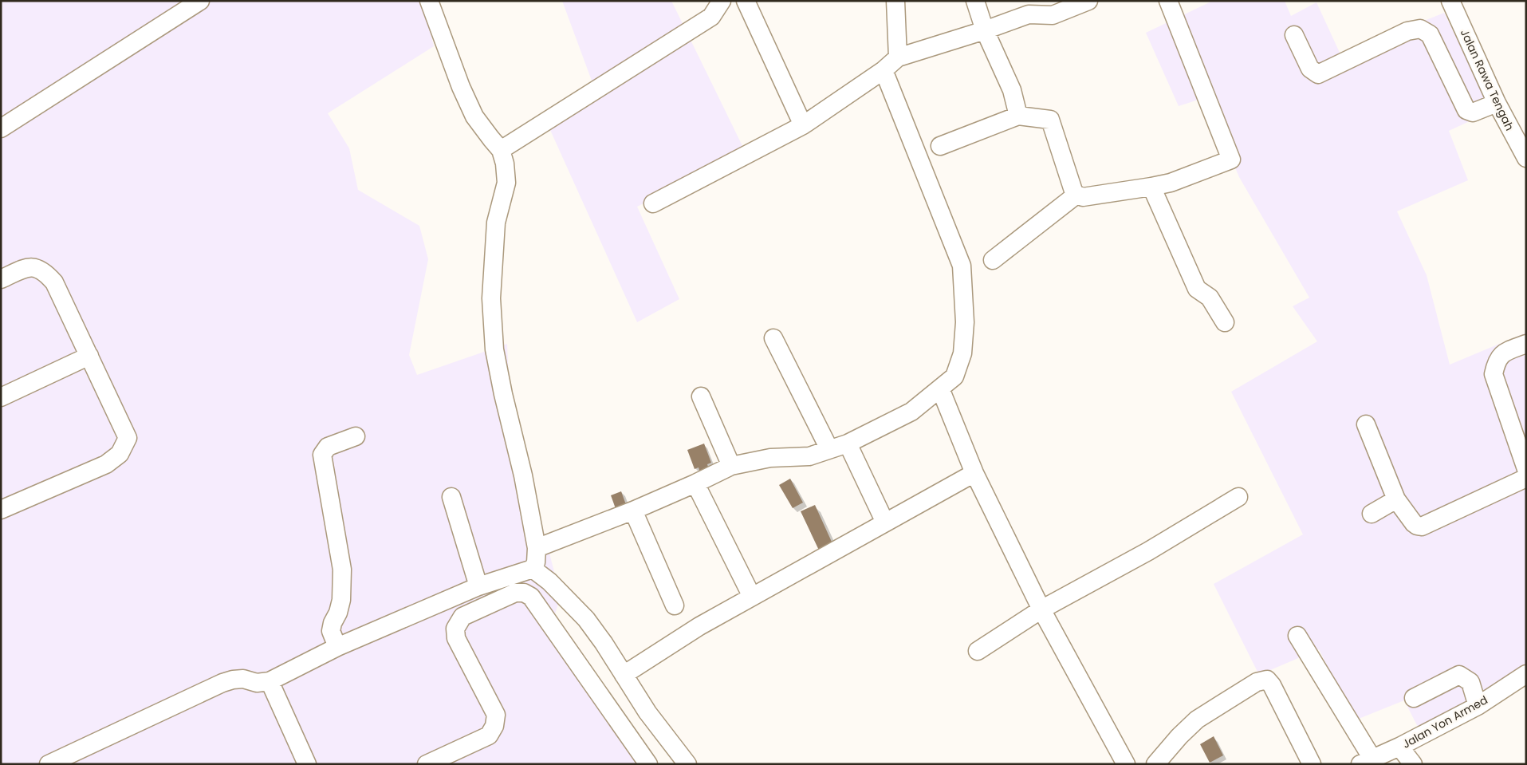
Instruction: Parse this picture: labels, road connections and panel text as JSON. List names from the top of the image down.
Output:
{
  "streets": {
    "street": ["Jalan Rawa Tengah", "Jalan Yon Armed"]
  }
}
